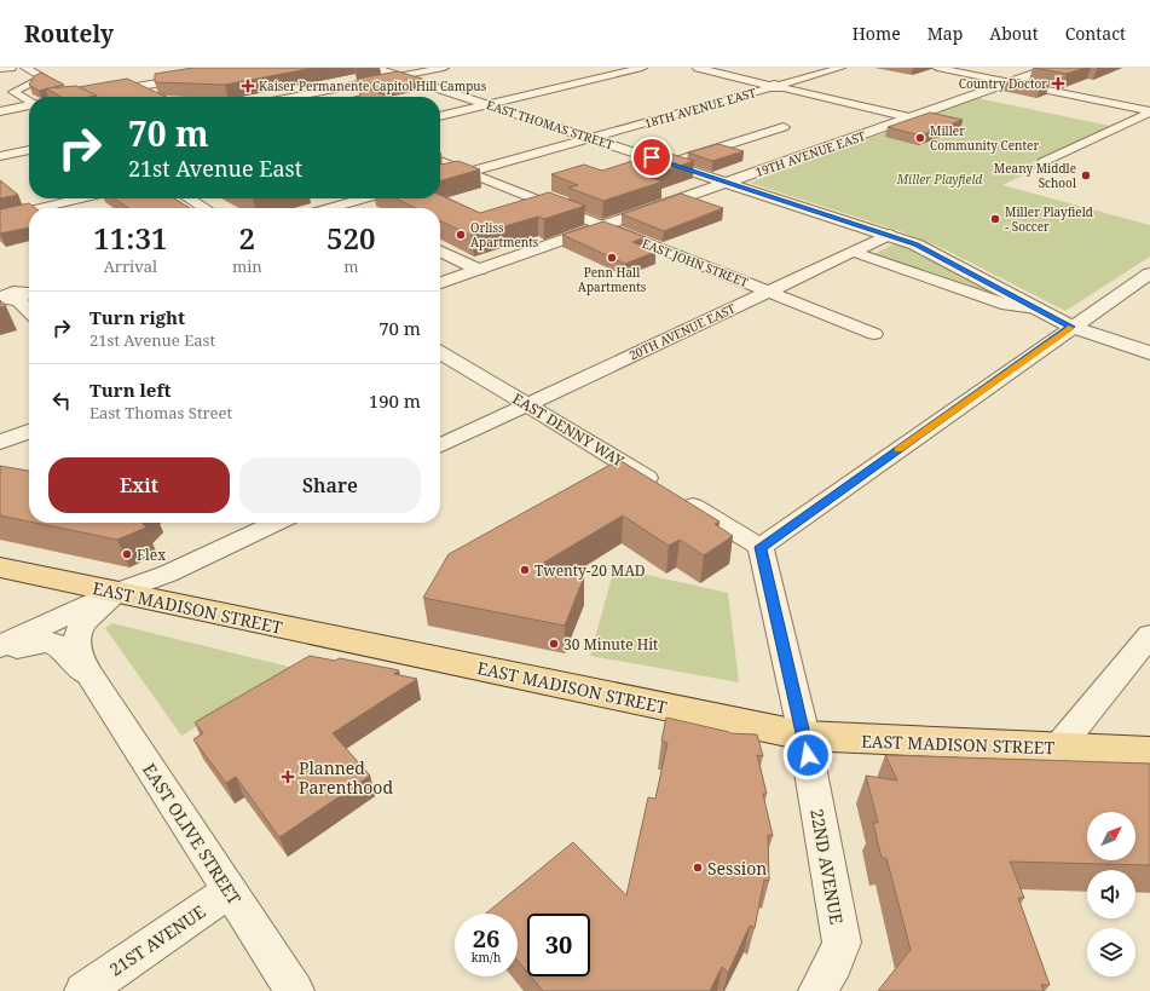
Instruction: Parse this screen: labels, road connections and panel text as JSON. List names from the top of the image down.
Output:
{
  "streets": {
    "main road": ["EAST MADISON STREET"],
    "street": [
      "18TH AVENUE EAST",
      "EAST THOMAS STREET",
      "19TH AVENUE EAST",
      "EAST JOHN STREET",
      "20TH AVENUE EAST",
      "EAST DENNY WAY",
      "EAST OLIVE STREET",
      "22ND AVENUE",
      "21ST AVENUE"
    ]
  },
  "crossings": [
    ["18TH AVENUE EAST", "EAST THOMAS STREET"],
    ["18TH AVENUE EAST", "EAST JOHN STREET"],
    ["EAST THOMAS STREET", "19TH AVENUE EAST"],
    ["EAST THOMAS STREET", "20TH AVENUE EAST"],
    ["19TH AVENUE EAST", "EAST JOHN STREET"],
    ["EAST JOHN STREET", "20TH AVENUE EAST"],
    ["20TH AVENUE EAST", "EAST DENNY WAY"],
    ["EAST MADISON STREET", "EAST OLIVE STREET"],
    ["EAST MADISON STREET", "22ND AVENUE"],
    ["EAST OLIVE STREET", "21ST AVENUE"]
  ],
  "parks": ["Miller Playfield"],
  "places": {
    "health": ["Country Doctor", "Kaiser Permanente Capitol Hill Campus", "Planned Parenthood"],
    "other": [
      "Miller Community Center",
      "Meany Middle School",
      "Miller Playfield - Soccer",
      "Orliss Apartments",
      "Penn Hall Apartments",
      "Flex",
      "Twenty-20 MAD",
      "30 Minute Hit",
      "Session"
    ]
  },
  "north": "top right",
  "page": {
    "header": "Routely",
    "nav": [
      "Home",
      "Map",
      "About",
      "Contact"
    ],
    "turn": ["70 m", "21st Avenue East"],
    "eta": [
      "11:31",
      "Arrival",
      "2",
      "min",
      "520",
      "m"
    ],
    "list": [
      {
        "name": "Turn right",
        "note": "21st Avenue East",
        "value": "70 m"
      },
      {
        "name": "Turn left",
        "note": "East Thomas Street",
        "value": "190 m"
      }
    ],
    "buttons": ["Exit", "Share"],
    "speed": "26 km/h",
    "limit": "30"
  }
}
